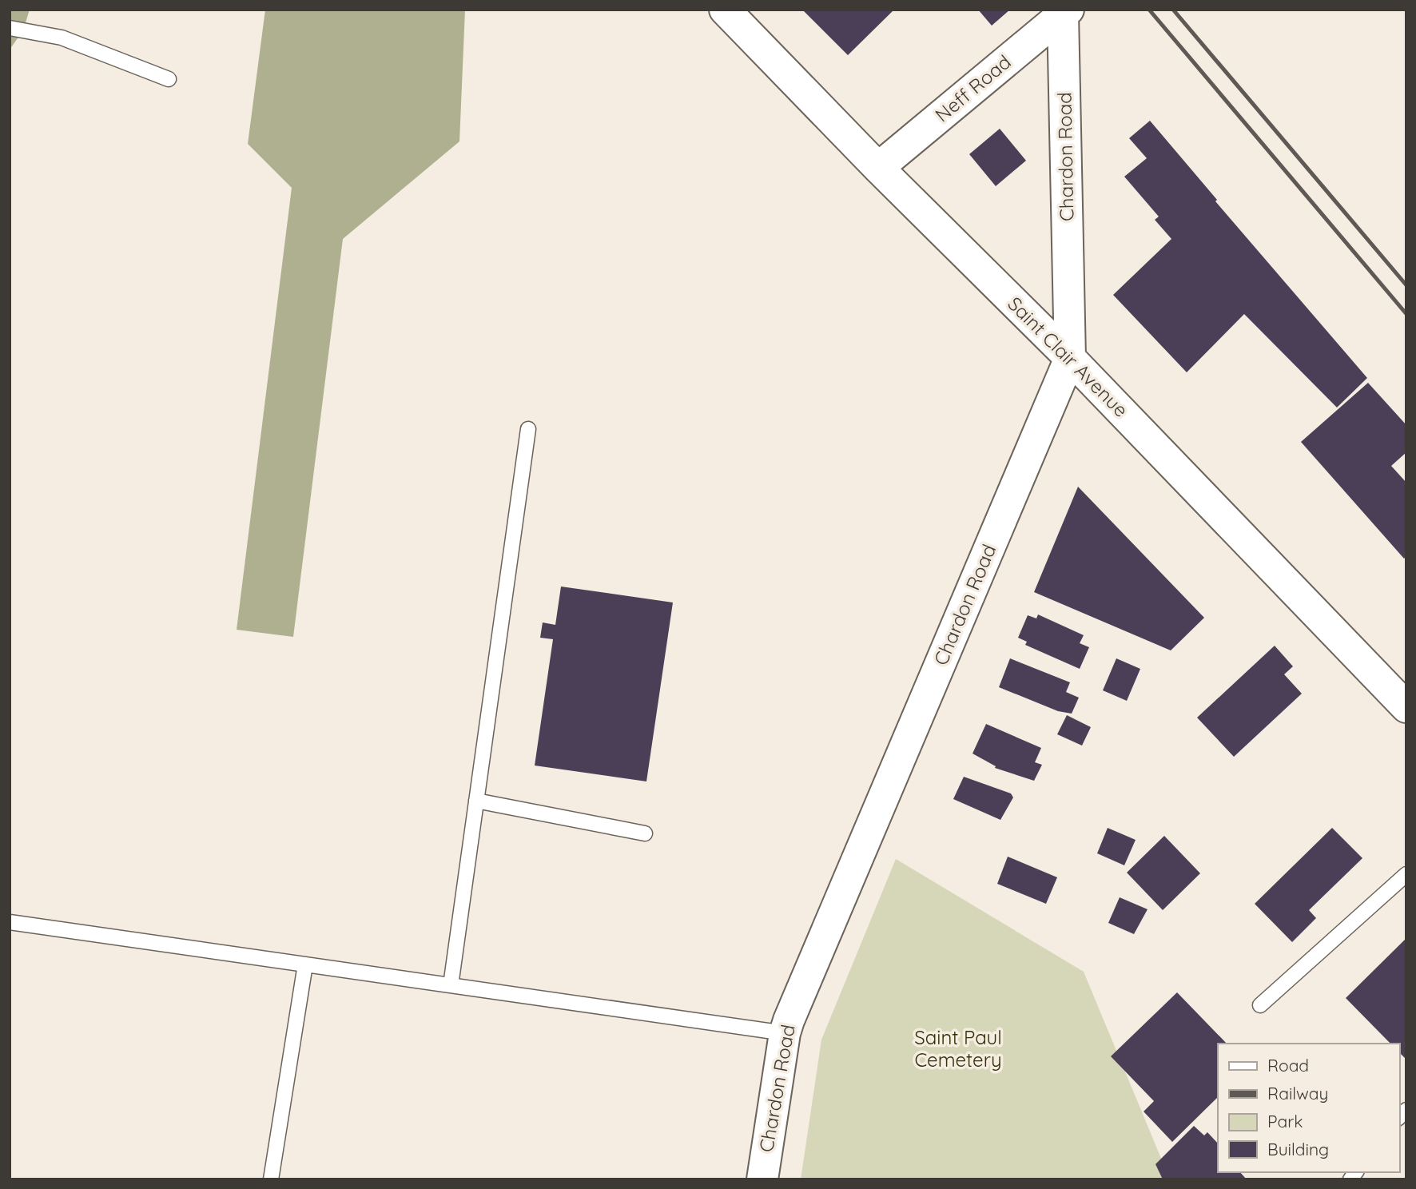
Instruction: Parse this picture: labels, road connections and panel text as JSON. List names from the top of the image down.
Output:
{
  "streets": {
    "street": ["Neff Road", "Chardon Road", "Saint Clair Avenue"]
  },
  "crossings": [
    ["Neff Road", "Chardon Road"],
    ["Neff Road", "Saint Clair Avenue"],
    ["Chardon Road", "Saint Clair Avenue"]
  ],
  "parks": ["Saint Paul Cemetery"],
  "legend": [
    "Road",
    "Railway",
    "Park",
    "Building"
  ]
}
